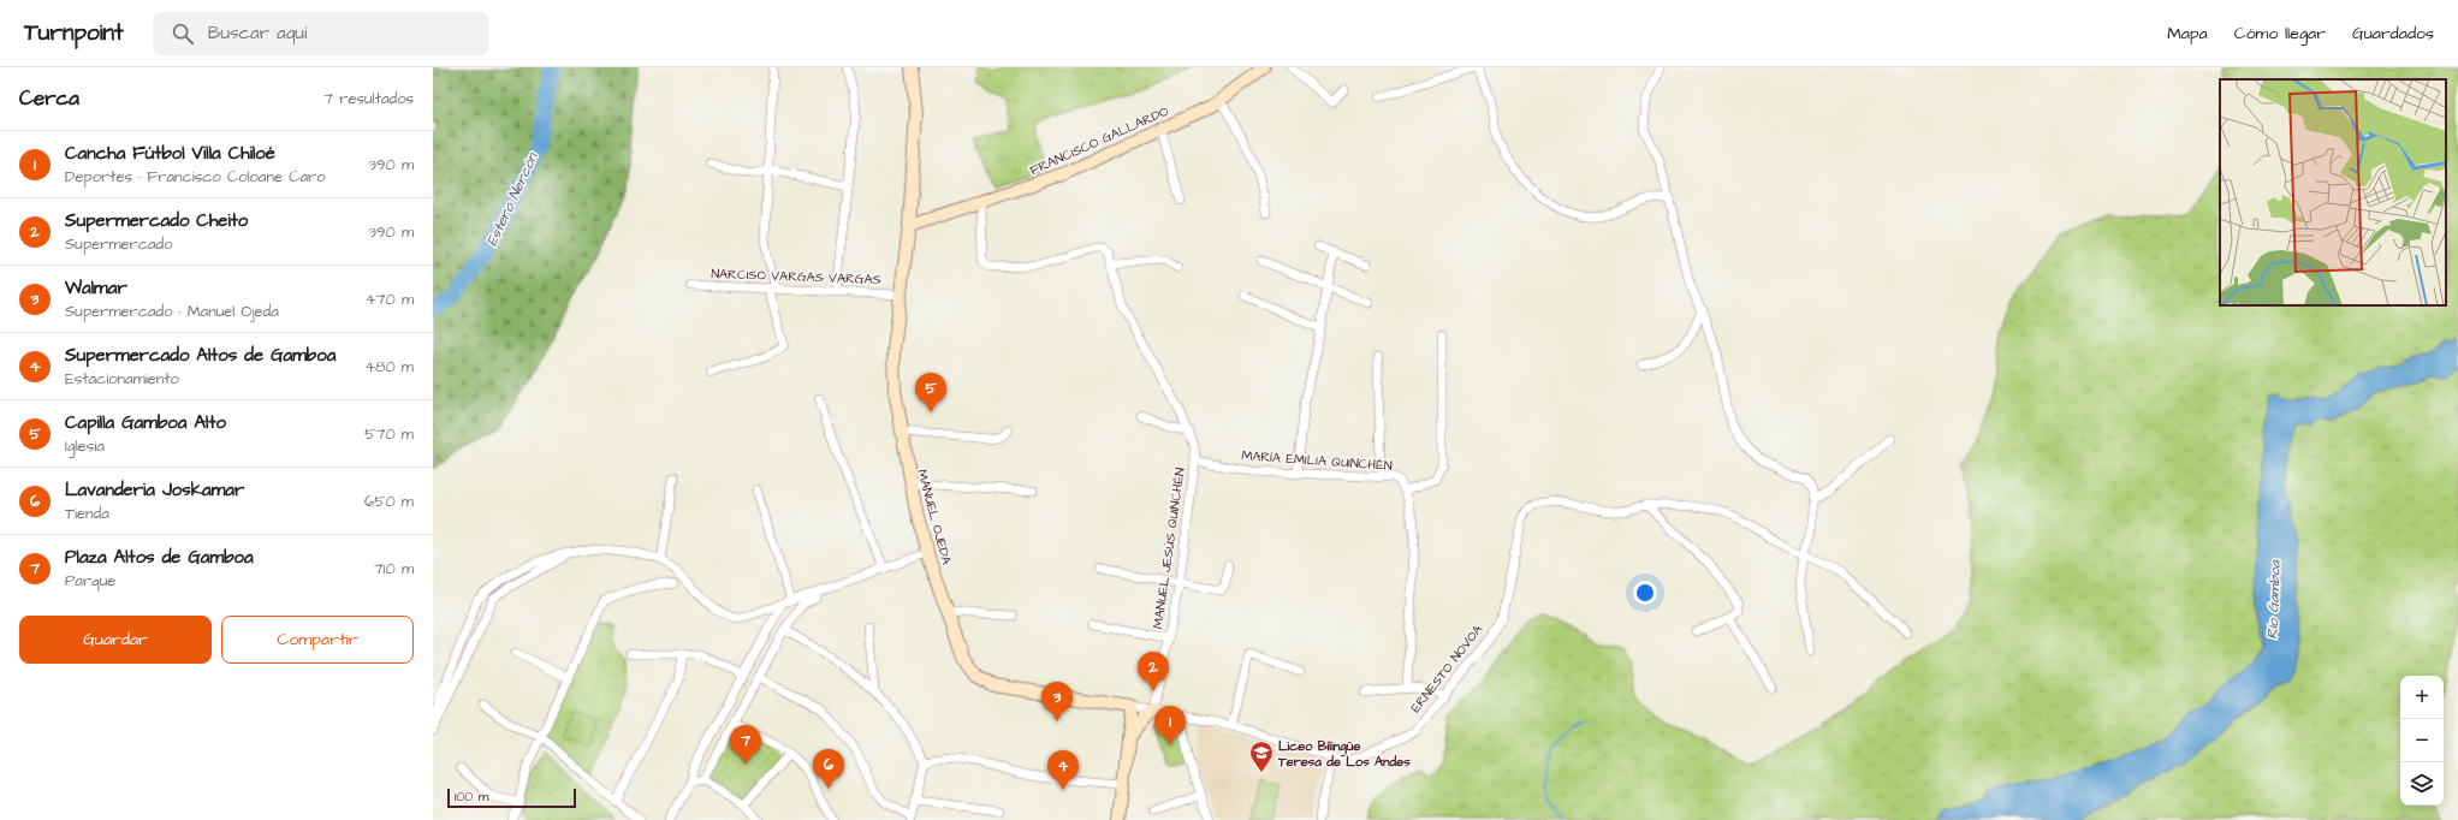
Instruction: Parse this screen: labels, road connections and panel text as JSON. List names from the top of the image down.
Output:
{
  "streets": {
    "street": [
      "FRANCISCO GALLARDO",
      "NARCISO VARGAS VARGAS",
      "MARÍA EMILIA QUINCHÉN",
      "MANUEL OJEDA",
      "MANUEL JESÚS QUINCHÉN",
      "ERNESTO NOVOA"
    ]
  },
  "crossings": [
    ["FRANCISCO GALLARDO", "MANUEL OJEDA"],
    ["FRANCISCO GALLARDO", "MANUEL JESÚS QUINCHÉN"],
    ["NARCISO VARGAS VARGAS", "MANUEL OJEDA"],
    ["MARÍA EMILIA QUINCHÉN", "MANUEL JESÚS QUINCHÉN"],
    ["MANUEL OJEDA", "ERNESTO NOVOA"],
    ["MANUEL JESÚS QUINCHÉN", "ERNESTO NOVOA"]
  ],
  "water": ["Estero Nercón", "Río Gamboa"],
  "places": {
    "school or university": ["Liceo Bilingüe Teresa de Los Andes"]
  },
  "scale_bar": "100 m",
  "page": {
    "header": "Turnpoint",
    "search": "Buscar aquí",
    "nav": ["Mapa", "Cómo llegar", "Guardados"],
    "heading": ["Cerca", "7 resultados"],
    "list": [
      {
        "mark": "1",
        "name": "Cancha Fútbol Villa Chiloé",
        "note": "Deportes · Francisco Coloane Caro",
        "value": "390 m"
      },
      {
        "mark": "2",
        "name": "Supermercado Cheito",
        "note": "Supermercado",
        "value": "390 m"
      },
      {
        "mark": "3",
        "name": "Walmar",
        "note": "Supermercado · Manuel Ojeda",
        "value": "470 m"
      },
      {
        "mark": "4",
        "name": "Supermercado Altos de Gamboa",
        "note": "Estacionamiento",
        "value": "480 m"
      },
      {
        "mark": "5",
        "name": "Capilla Gamboa Alto",
        "note": "Iglesia",
        "value": "570 m"
      },
      {
        "mark": "6",
        "name": "Lavanderia Joskamar",
        "note": "Tienda",
        "value": "650 m"
      },
      {
        "mark": "7",
        "name": "Plaza Altos de Gamboa",
        "note": "Parque",
        "value": "710 m"
      }
    ],
    "pins": [
      "5",
      "2",
      "3",
      "1",
      "7",
      "6",
      "4"
    ],
    "buttons": ["Guardar", "Compartir"],
    "map_buttons": ["+", "−"],
    "scale": "100 m"
  }
}
